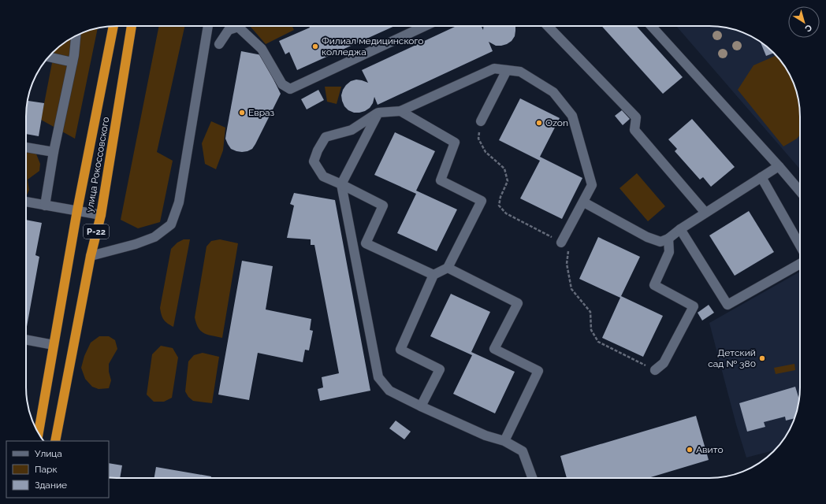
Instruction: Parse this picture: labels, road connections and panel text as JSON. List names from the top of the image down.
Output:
{
  "streets": {
    "highway": ["улица Рокоссовского", "Р-22"]
  },
  "places": [
    "Филиал медицинского колледжа",
    "Евраз",
    "Ozon",
    "Детский сад № 380",
    "Авито"
  ],
  "legend": ["Улица", "Парк", "Здание"],
  "north": "bottom right"
}
